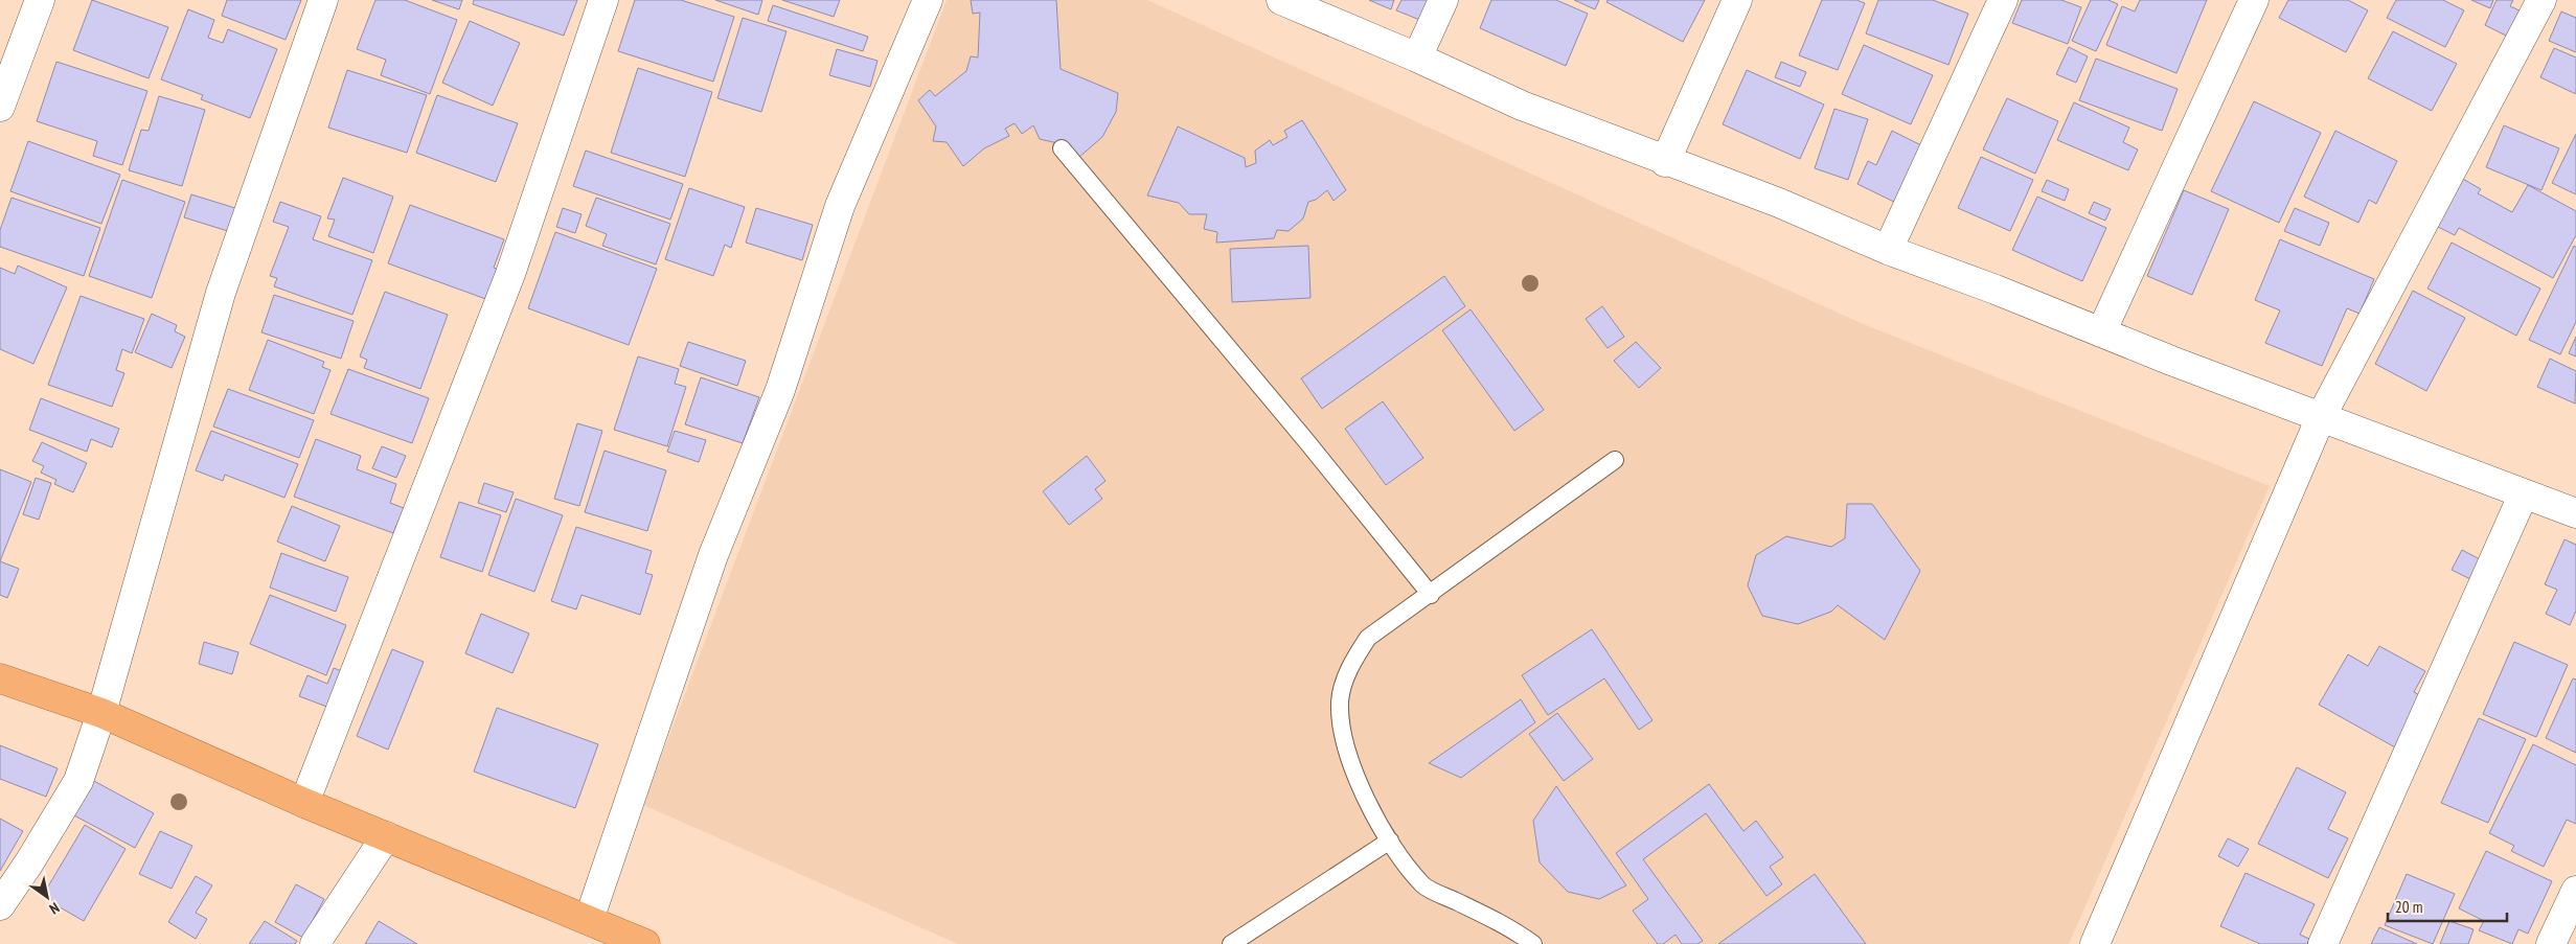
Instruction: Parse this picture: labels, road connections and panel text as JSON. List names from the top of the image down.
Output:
{
  "scale_bar": "20 m",
  "north": "bottom right"
}
